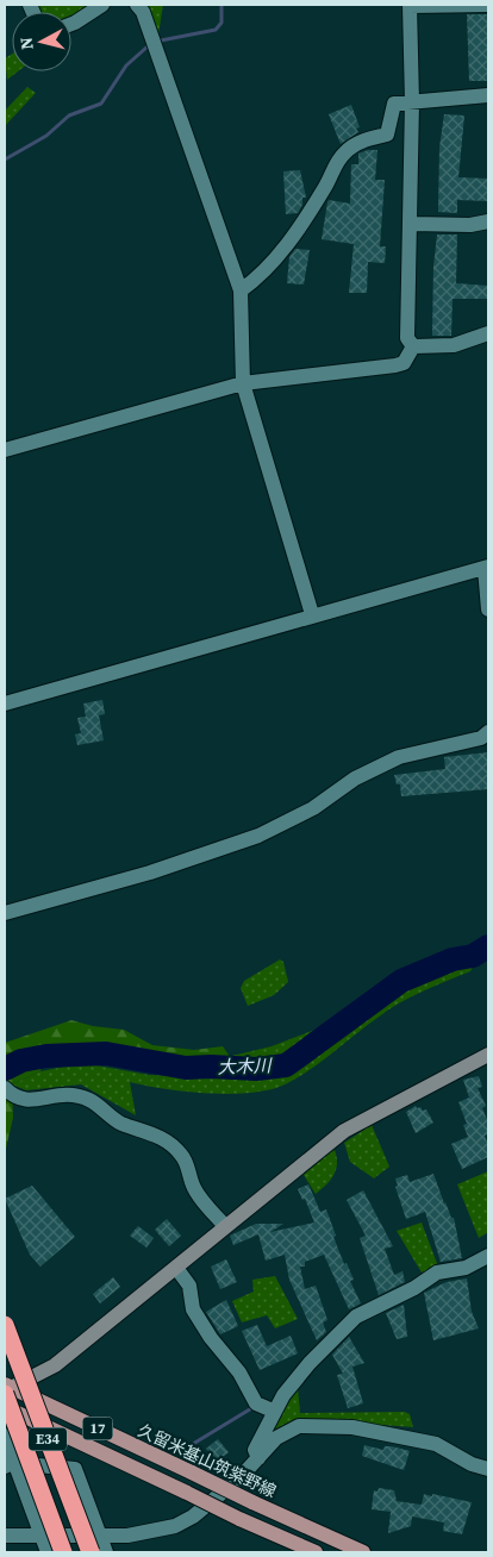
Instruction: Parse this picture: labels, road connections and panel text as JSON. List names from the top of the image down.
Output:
{
  "streets": {
    "highway": ["E34"],
    "main road": ["17", "久留米基山筑紫野線"]
  },
  "crossings": [
    ["E34", "久留米基山筑紫野線"]
  ],
  "water": ["大木川"],
  "north": "left"
}
